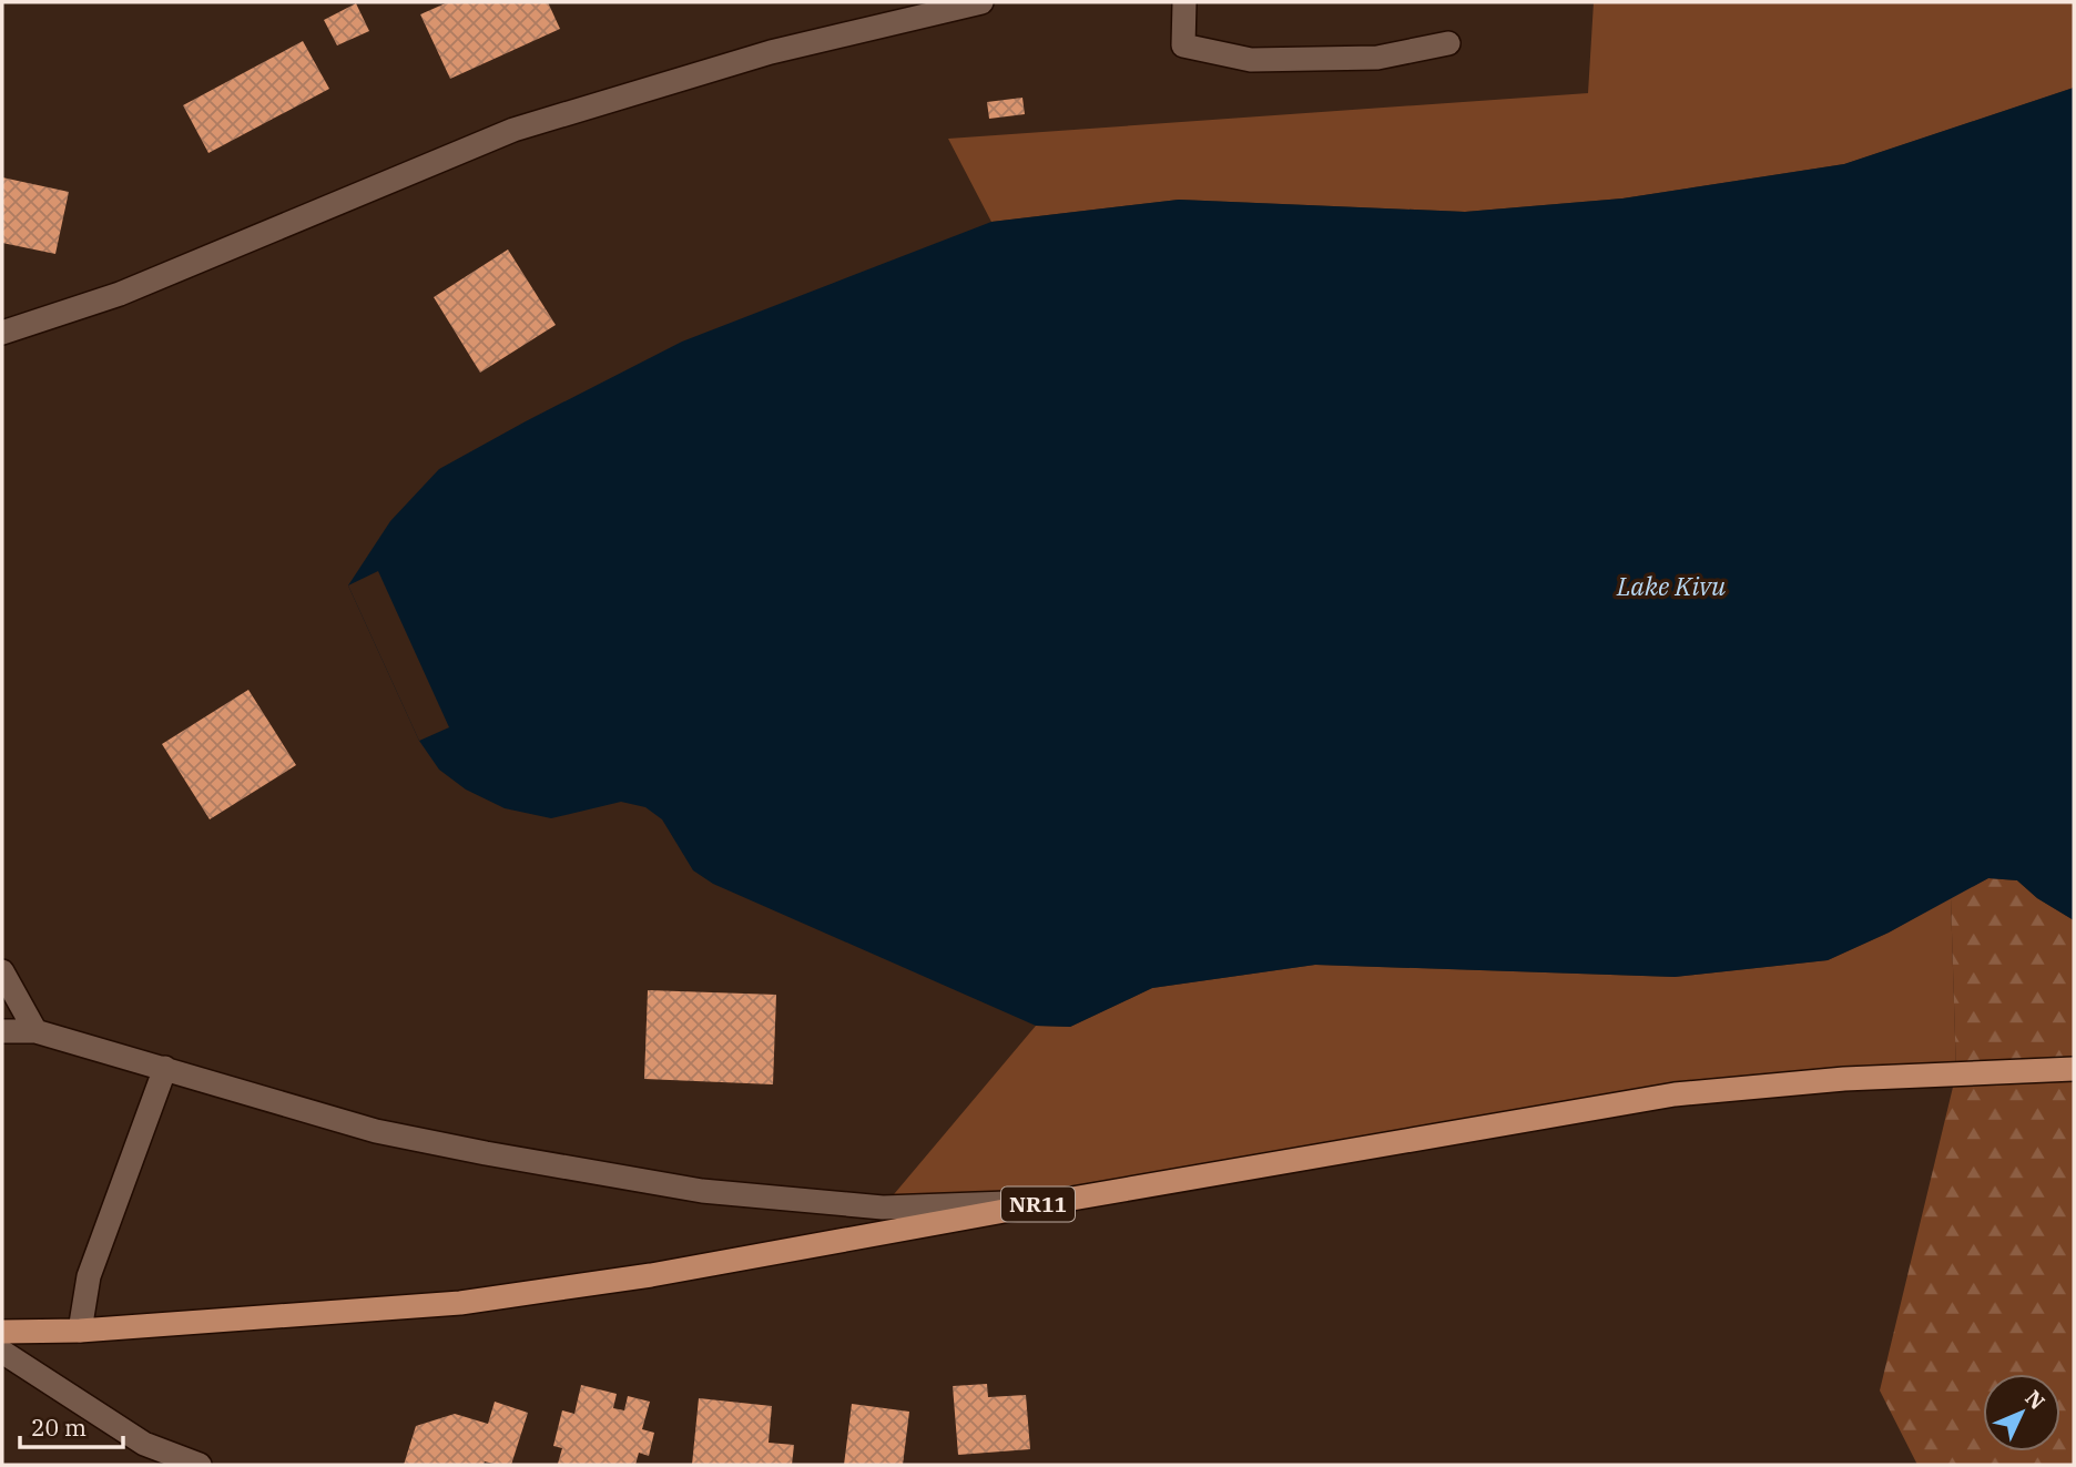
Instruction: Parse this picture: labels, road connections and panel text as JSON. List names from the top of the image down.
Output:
{
  "streets": {
    "highway": ["NR11"]
  },
  "water": ["Lake Kivu"],
  "scale_bar": "20 m",
  "north": "top right"
}
